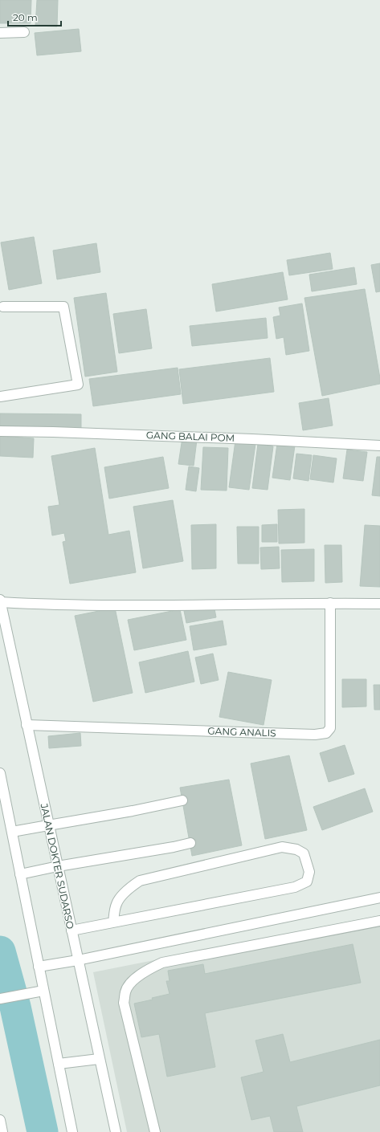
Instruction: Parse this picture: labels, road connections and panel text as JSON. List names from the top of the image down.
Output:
{
  "streets": {
    "street": ["GANG BALAI POM", "GANG ANALIS", "JALAN DOKTER SUDARSO"]
  },
  "crossings": [
    ["GANG ANALIS", "JALAN DOKTER SUDARSO"]
  ],
  "scale_bar": "20 m"
}
